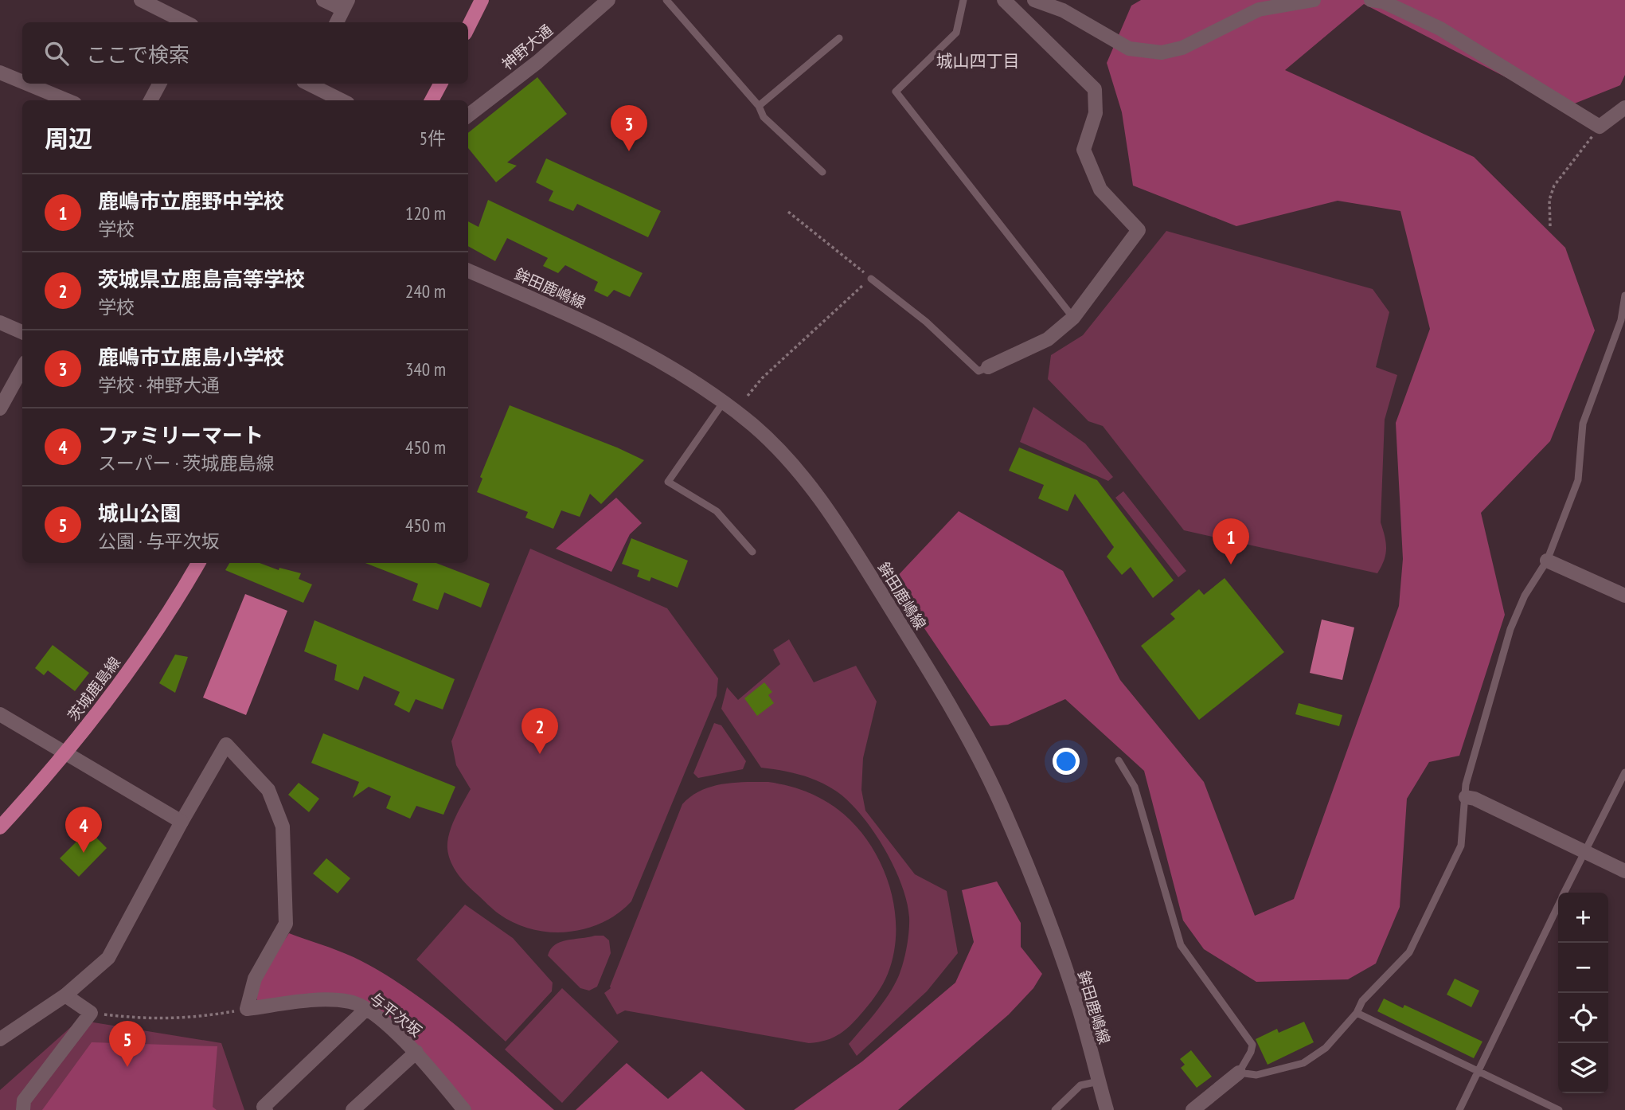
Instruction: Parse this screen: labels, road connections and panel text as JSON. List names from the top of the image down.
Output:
{
  "streets": {
    "main road": ["茨城鹿島線"],
    "street": ["神野大通", "鉾田鹿嶋線", "与平次坂"]
  },
  "districts": ["城山四丁目"],
  "page": {
    "search": "ここで検索",
    "heading": ["周辺", "5件"],
    "pins": [
      "3",
      "1",
      "2",
      "4",
      "5"
    ],
    "list": [
      {
        "mark": "1",
        "name": "鹿嶋市立鹿野中学校",
        "note": "学校",
        "value": "120 m"
      },
      {
        "mark": "2",
        "name": "茨城県立鹿島高等学校",
        "note": "学校",
        "value": "240 m"
      },
      {
        "mark": "3",
        "name": "鹿嶋市立鹿島小学校",
        "note": "学校 · 神野大通",
        "value": "340 m"
      },
      {
        "mark": "4",
        "name": "ファミリーマート",
        "note": "スーパー · 茨城鹿島線",
        "value": "450 m"
      },
      {
        "mark": "5",
        "name": "城山公園",
        "note": "公園 · 与平次坂",
        "value": "450 m"
      }
    ],
    "map_buttons": ["+", "−"]
  }
}
